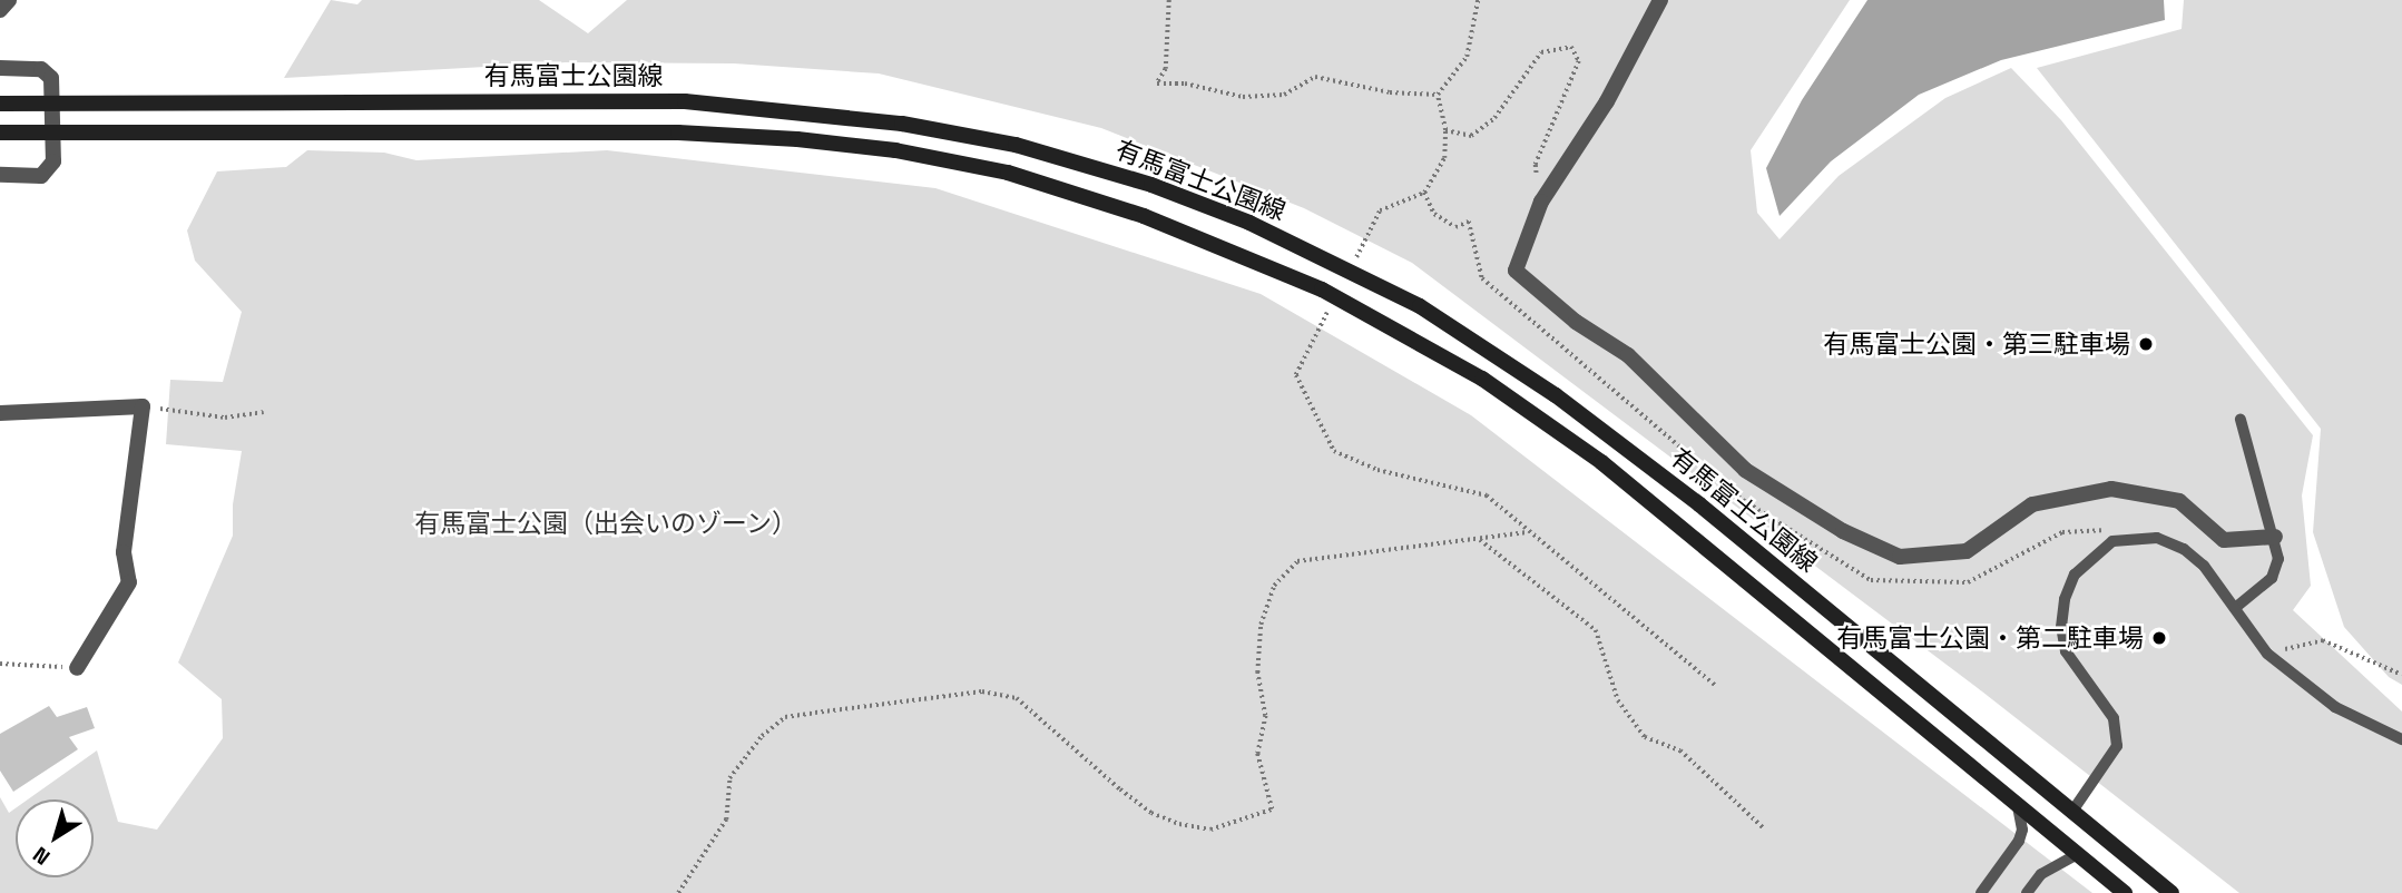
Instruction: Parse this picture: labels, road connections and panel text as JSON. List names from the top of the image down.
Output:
{
  "streets": {
    "main road": ["有馬富士公園線"]
  },
  "parks": ["有馬富士公園（出会いのゾーン）"],
  "places": ["有馬富士公園・第三駐車場", "有馬富士公園・第二駐車場"],
  "north": "bottom left"
}
